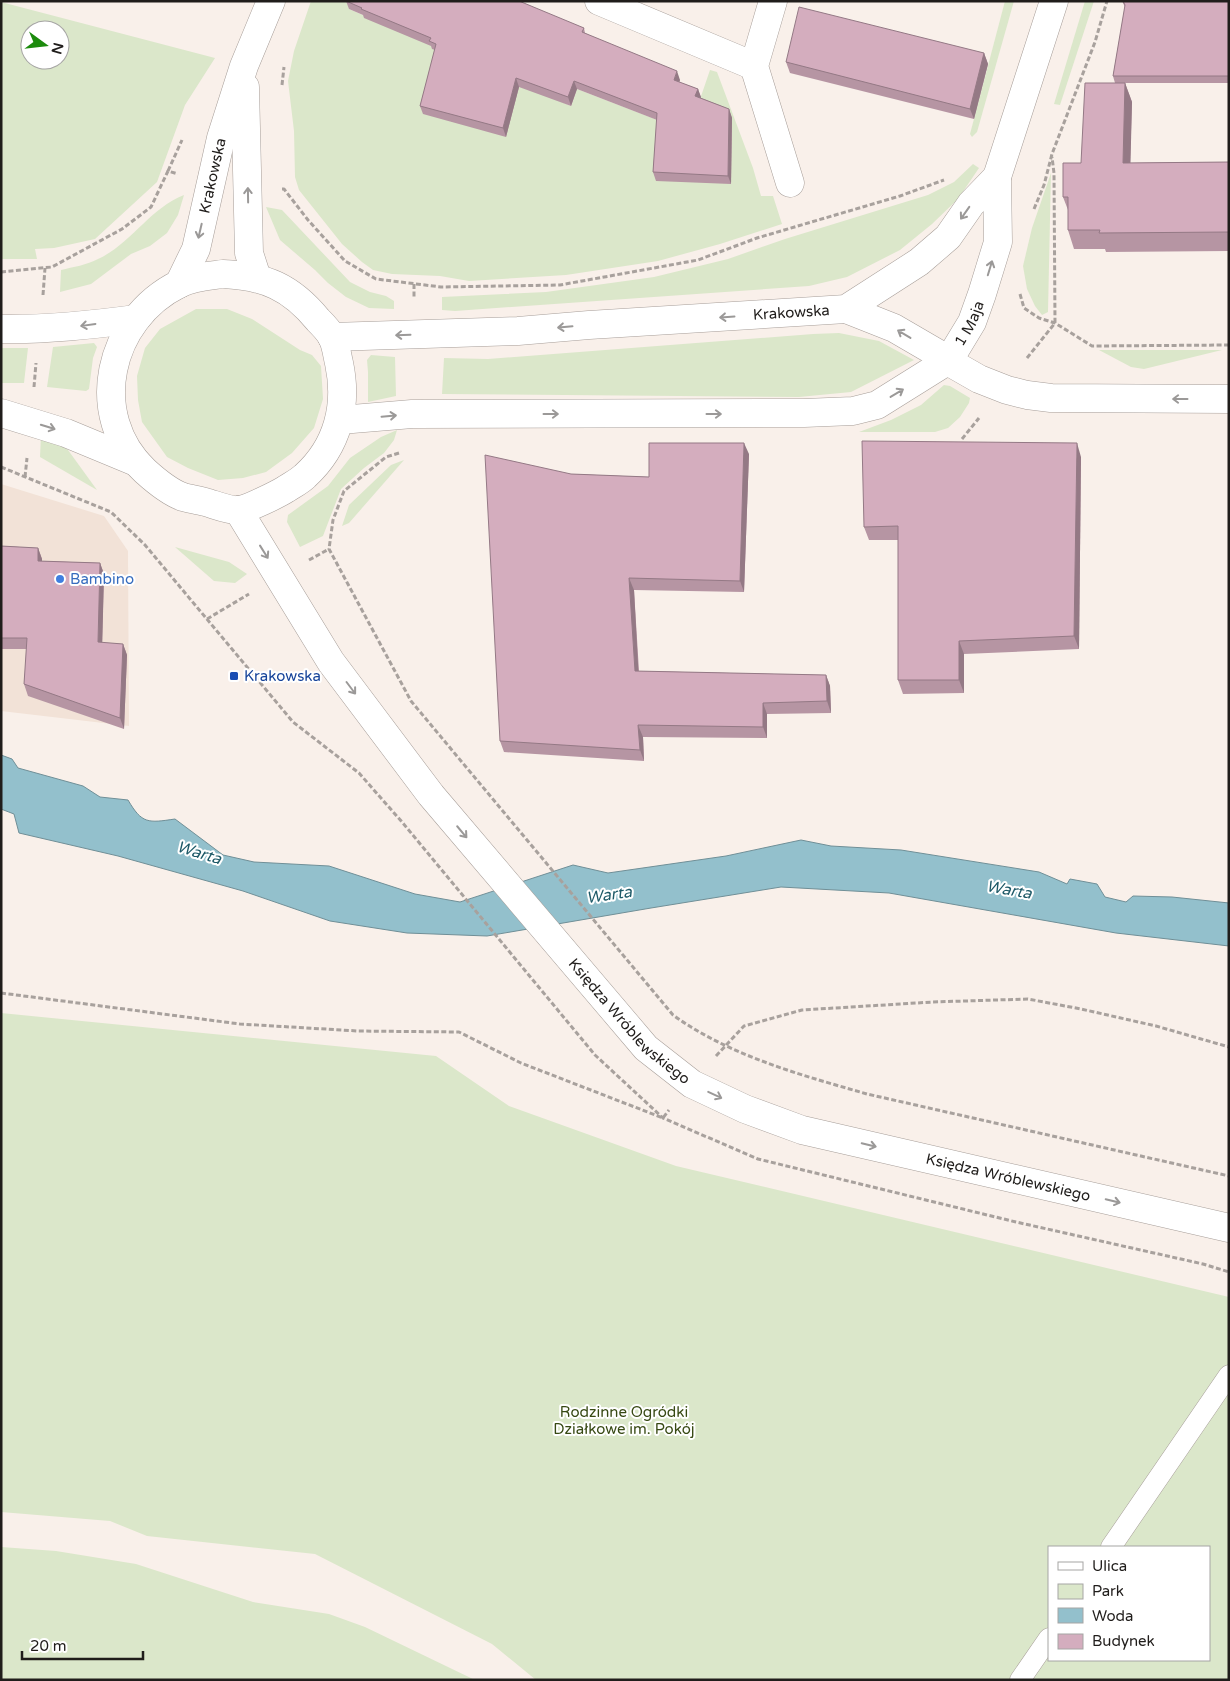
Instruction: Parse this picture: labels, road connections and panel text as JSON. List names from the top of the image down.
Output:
{
  "streets": {
    "main road": ["Krakowska", "1 Maja", "Księdza Wróblewskiego"]
  },
  "crossings": [
    ["Krakowska", "1 Maja"]
  ],
  "one_way": ["Księdza Wróblewskiego"],
  "water": ["Warta"],
  "parks": ["Rodzinne Ogródki Działkowe im. Pokój"],
  "places": {
    "other": ["Bambino"],
    "transit": ["Krakowska"]
  },
  "legend": [
    "Ulica",
    "Park",
    "Woda",
    "Budynek"
  ],
  "scale_bar": "20 m",
  "north": "right"
}
